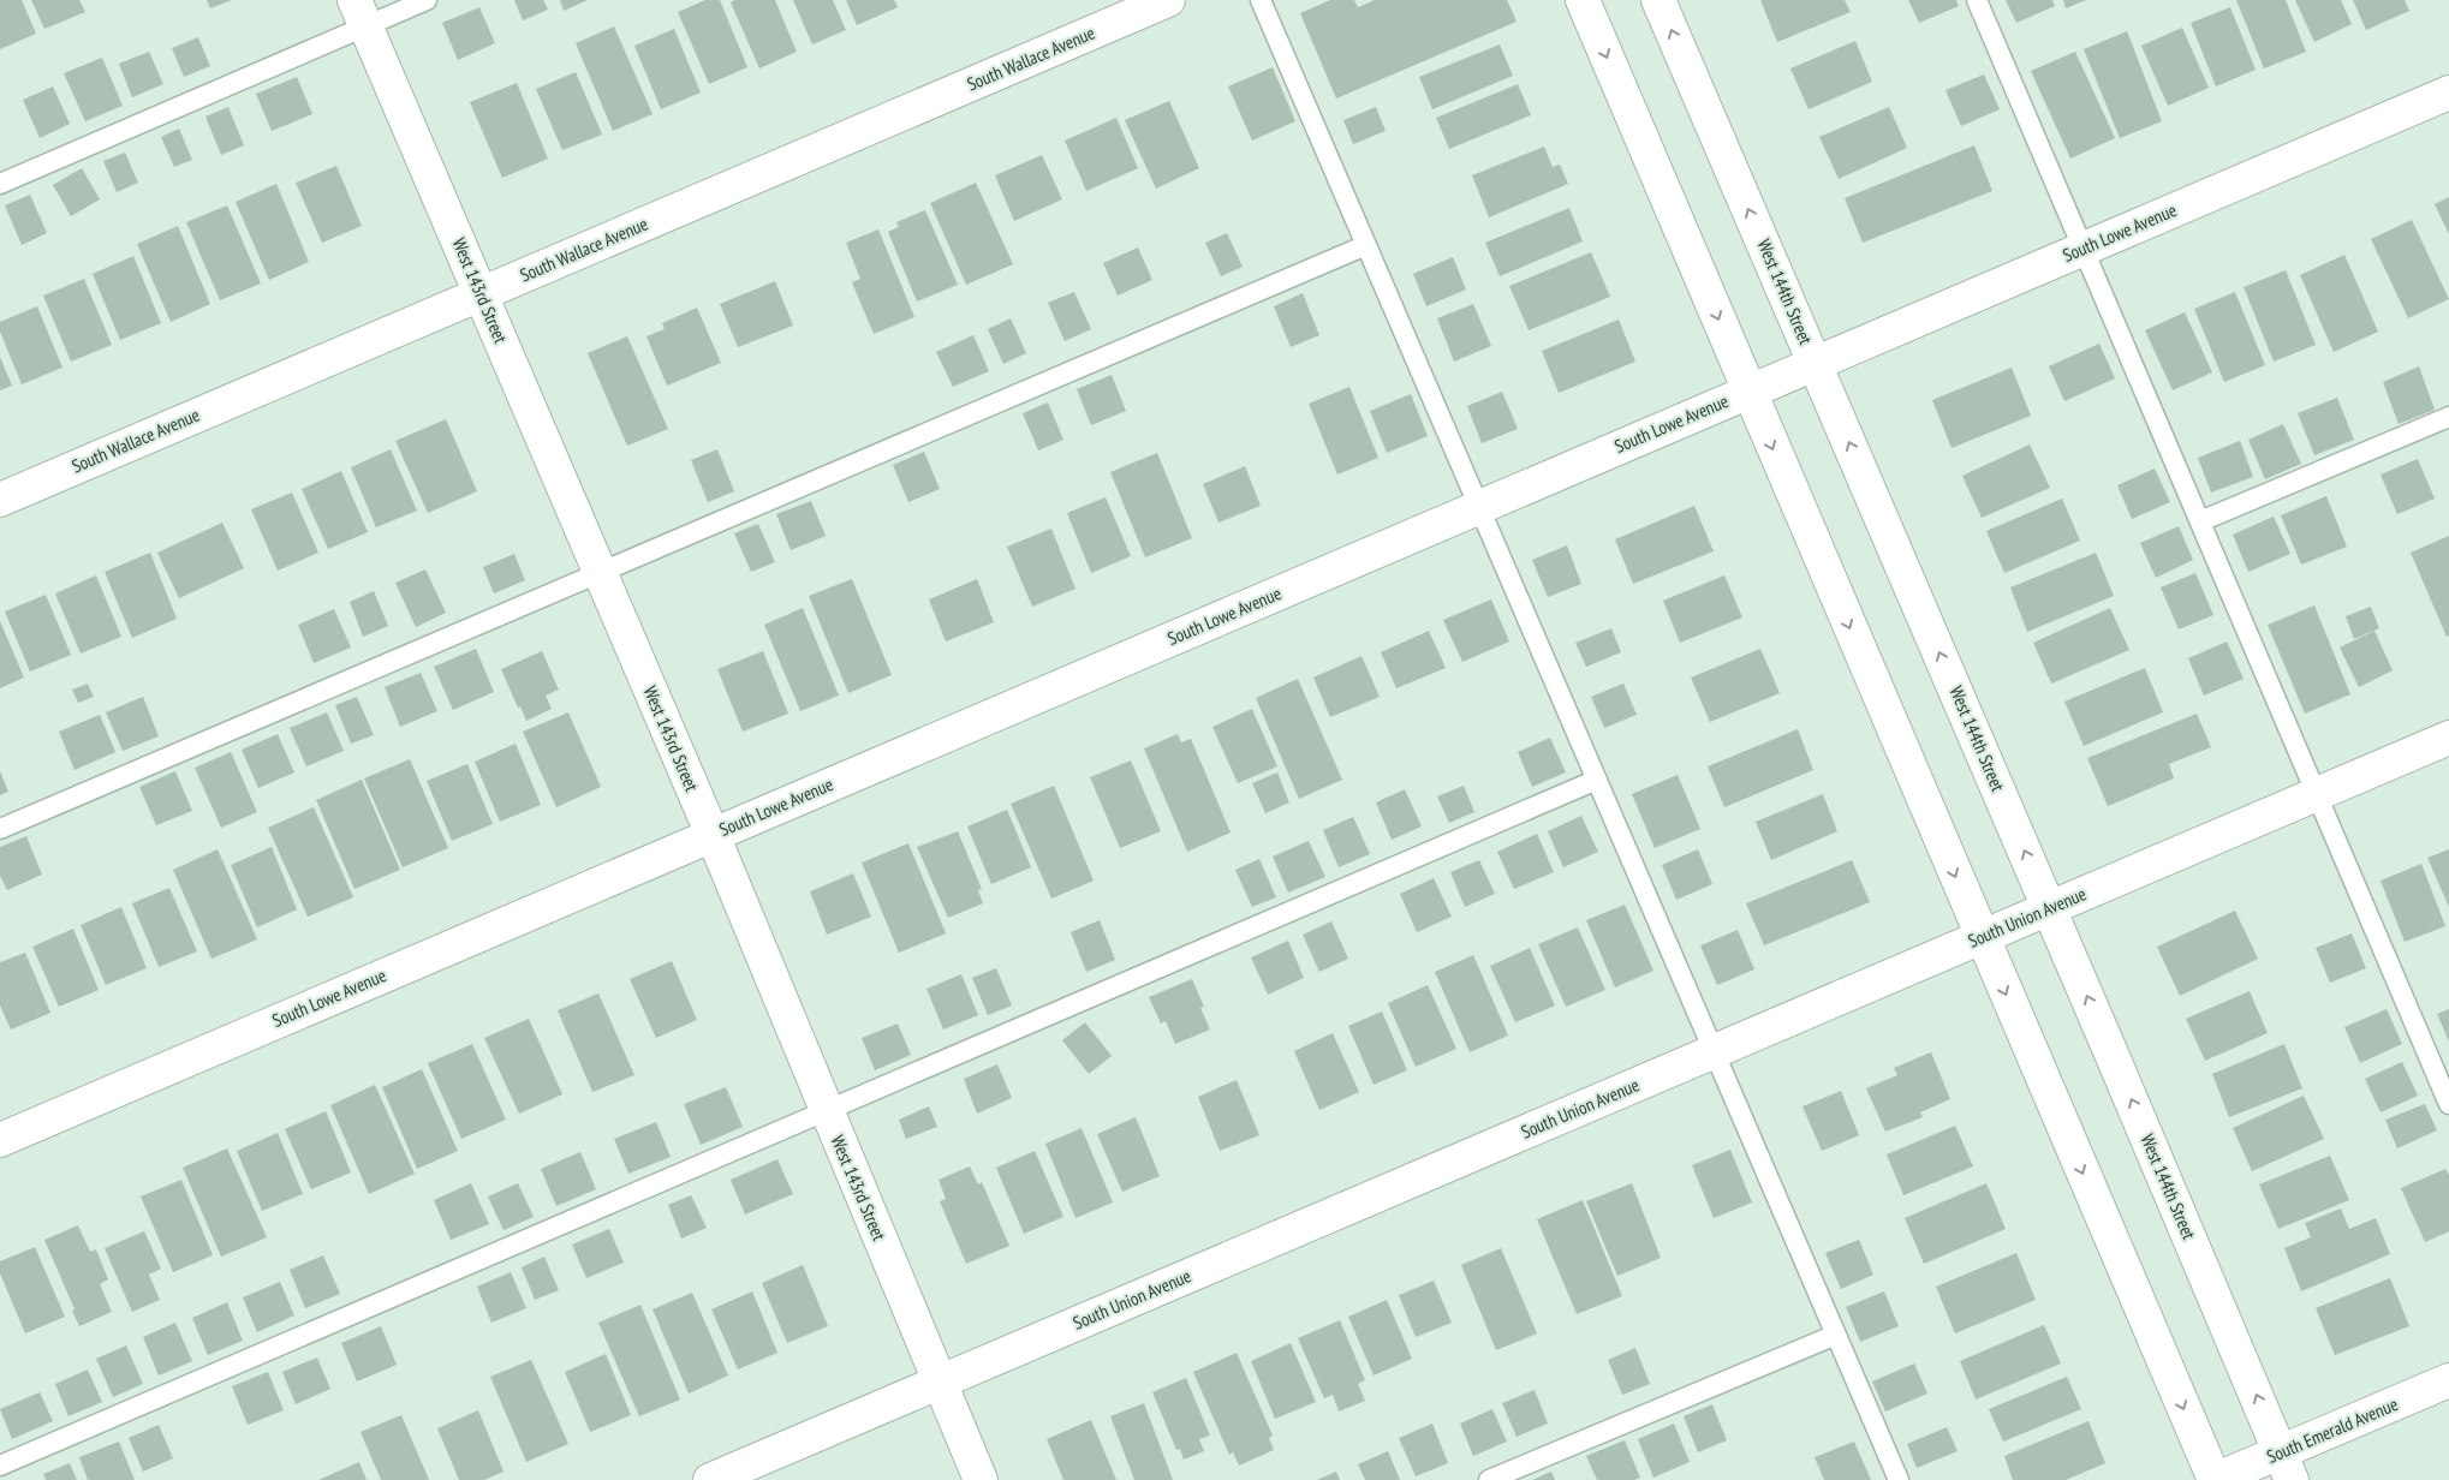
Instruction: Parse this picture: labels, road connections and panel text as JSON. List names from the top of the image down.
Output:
{
  "streets": {
    "street": [
      "South Wallace Avenue",
      "South Lowe Avenue",
      "West 143rd Street",
      "West 144th Street",
      "South Union Avenue",
      "South Emerald Avenue"
    ]
  },
  "crossings": [
    ["South Wallace Avenue", "West 143rd Street"],
    ["South Lowe Avenue", "West 143rd Street"],
    ["South Lowe Avenue", "West 144th Street"],
    ["West 143rd Street", "South Union Avenue"],
    ["West 144th Street", "South Union Avenue"],
    ["West 144th Street", "South Emerald Avenue"]
  ]
}
